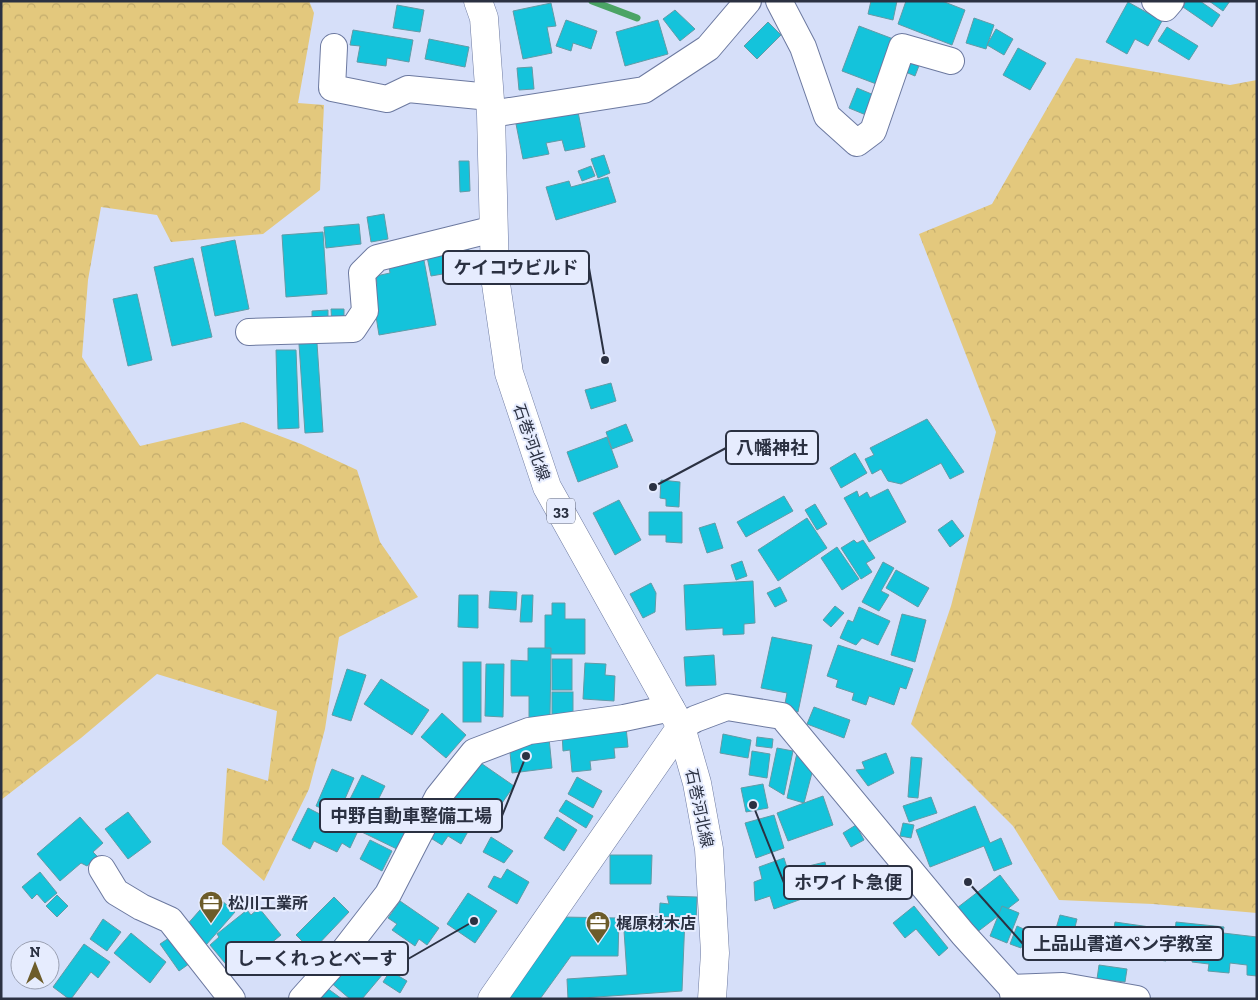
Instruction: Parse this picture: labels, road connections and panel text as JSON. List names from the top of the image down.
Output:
{
  "streets": {
    "main road": ["石巻河北線", "33"]
  },
  "places": {
    "other": [
      "ケイコウビルド",
      "八幡神社",
      "中野自動車整備工場",
      "ホワイト急便",
      "上品山書道ペン字教室",
      "しーくれっとべーす"
    ],
    "office": ["松川工業所", "梶原材木店"]
  },
  "north": "top"
}
